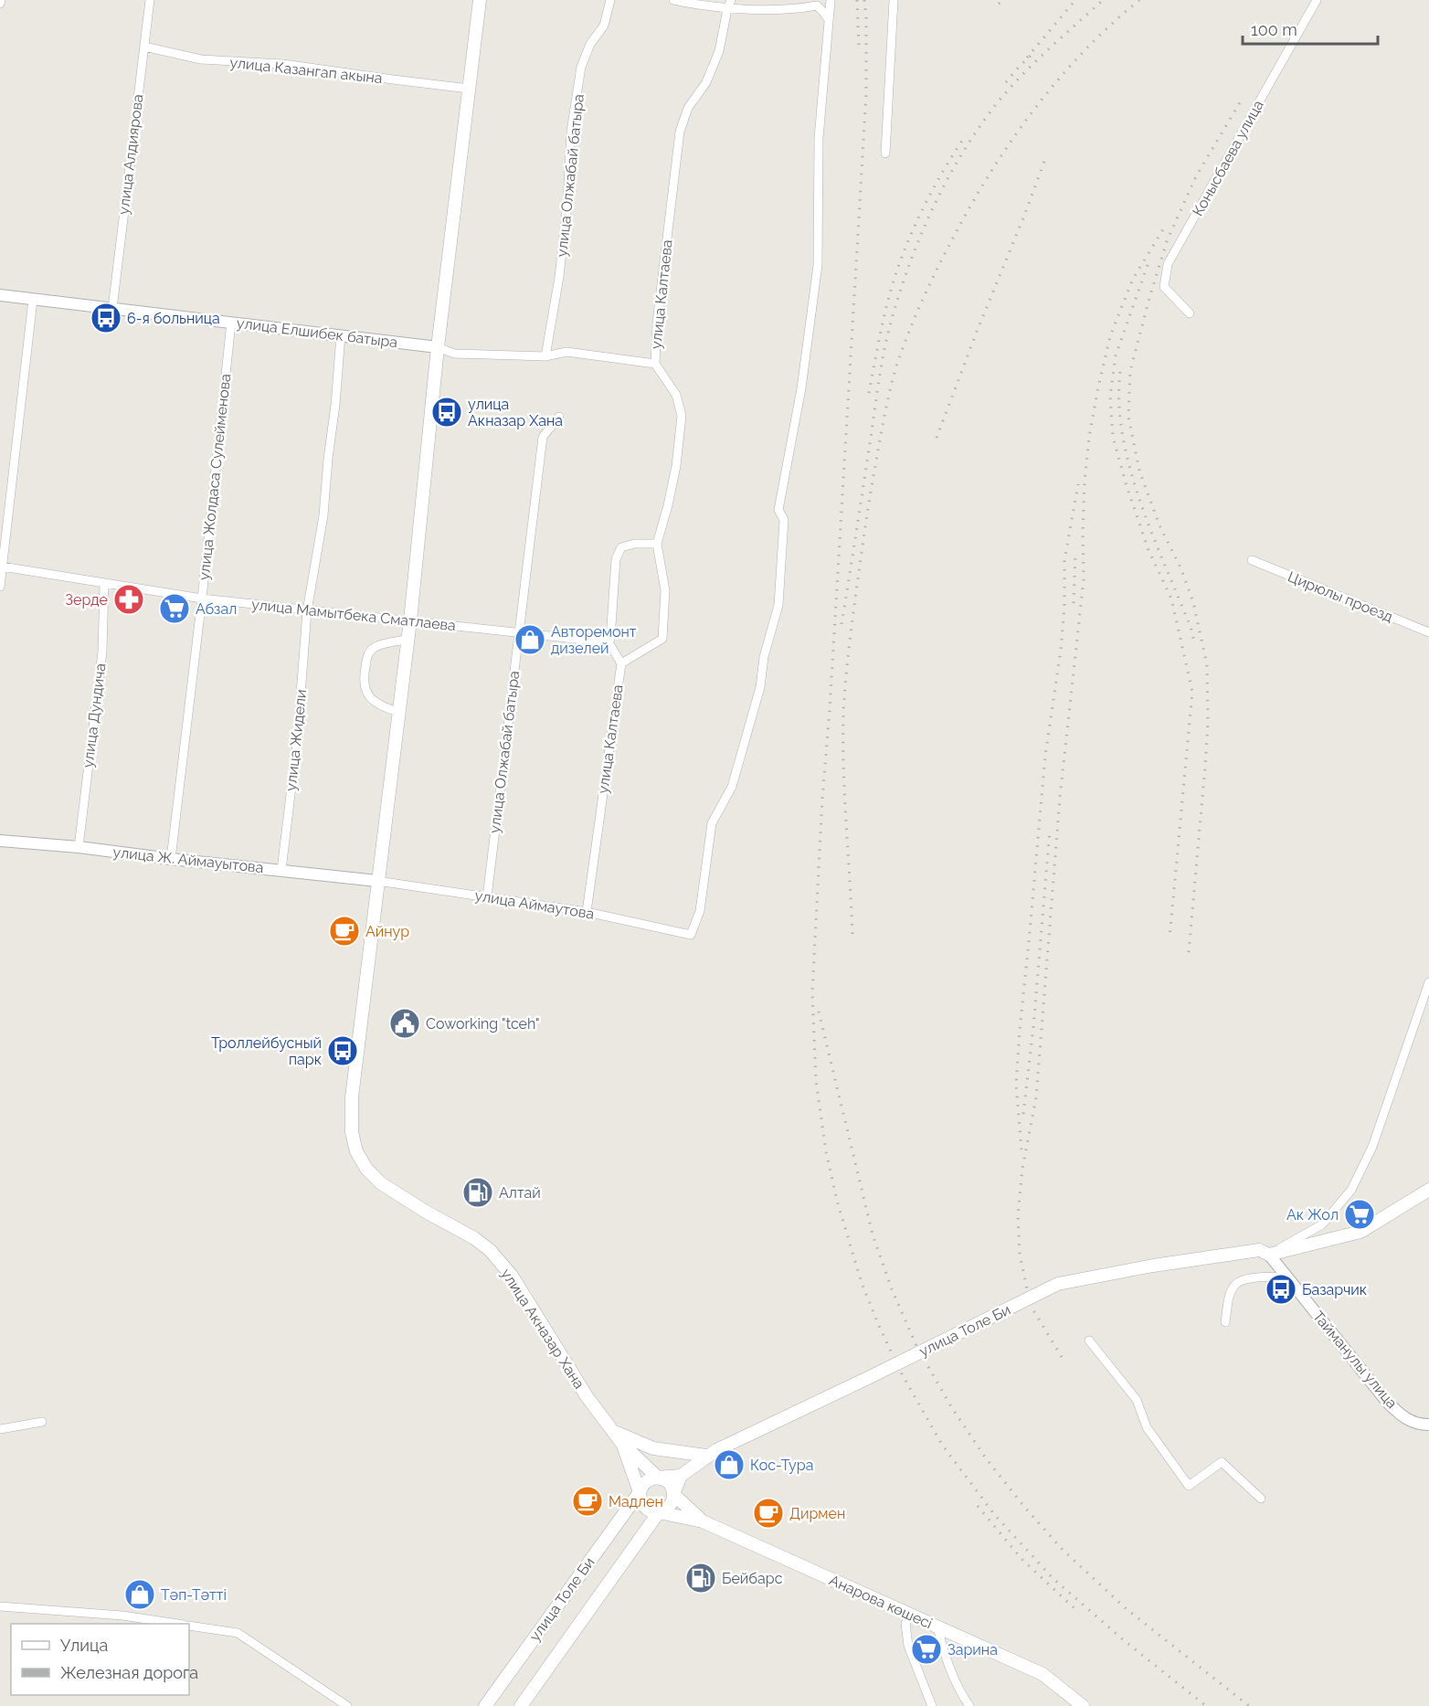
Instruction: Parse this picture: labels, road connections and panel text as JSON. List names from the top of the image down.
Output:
{
  "streets": {
    "main road": ["улица Акназар Хана", "улица Толе Би", "Анарова көшесі"],
    "street": [
      "улица Казангап акына",
      "улица Алдиярова",
      "Конысбаева улица",
      "улица Олжабай батыра",
      "улица Калтаева",
      "улица Елшибек батыра",
      "улица Жолдаса Сулейменова",
      "Цирюлы проезд",
      "улица Мамытбека Сматлаева",
      "улица Дундича",
      "улица Жидели",
      "улица Ж. Аймауытова",
      "улица Аймаутова",
      "Тайманулы улица"
    ]
  },
  "crossings": [
    ["улица Казангап акына", "улица Алдиярова"],
    ["улица Казангап акына", "улица Акназар Хана"],
    ["улица Алдиярова", "улица Елшибек батыра"],
    ["улица Олжабай батыра", "улица Мамытбека Сматлаева"],
    ["улица Олжабай батыра", "улица Аймаутова"],
    ["улица Калтаева", "улица Мамытбека Сматлаева"],
    ["улица Калтаева", "улица Аймаутова"],
    ["улица Елшибек батыра", "улица Жолдаса Сулейменова"],
    ["улица Елшибек батыра", "улица Жидели"],
    ["улица Елшибек батыра", "улица Акназар Хана"],
    ["улица Жолдаса Сулейменова", "улица Мамытбека Сматлаева"],
    ["улица Жолдаса Сулейменова", "улица Ж. Аймауытова"],
    ["улица Мамытбека Сматлаева", "улица Дундича"],
    ["улица Мамытбека Сматлаева", "улица Жидели"],
    ["улица Мамытбека Сматлаева", "улица Акназар Хана"],
    ["улица Дундича", "улица Ж. Аймауытова"],
    ["улица Жидели", "улица Ж. Аймауытова"],
    ["улица Ж. Аймауытова", "улица Аймаутова"],
    ["улица Ж. Аймауытова", "улица Акназар Хана"],
    ["улица Аймаутова", "улица Акназар Хана"],
    ["улица Акназар Хана", "улица Толе Би"],
    ["улица Толе Би", "Тайманулы улица"]
  ],
  "places": {
    "bus stop": [
      "6-я больница",
      "улица Акназар Хана",
      "Троллейбусный парк",
      "Базарчик"
    ],
    "pharmacy": ["Зерде"],
    "supermarket": ["Абзал", "Ак Жол", "Зарина"],
    "shop": ["Авторемонт дизелей", "Кос-Тура", "Тәп-Тәтті"],
    "cafe": ["Айнур", "Мадлен", "Дирмен"],
    "public building": ["Coworking \"tceh\""],
    "fuel station": ["Алтай", "Бейбарс"]
  },
  "legend": ["Улица", "Железная дорога"],
  "scale_bar": "100 m"
}
